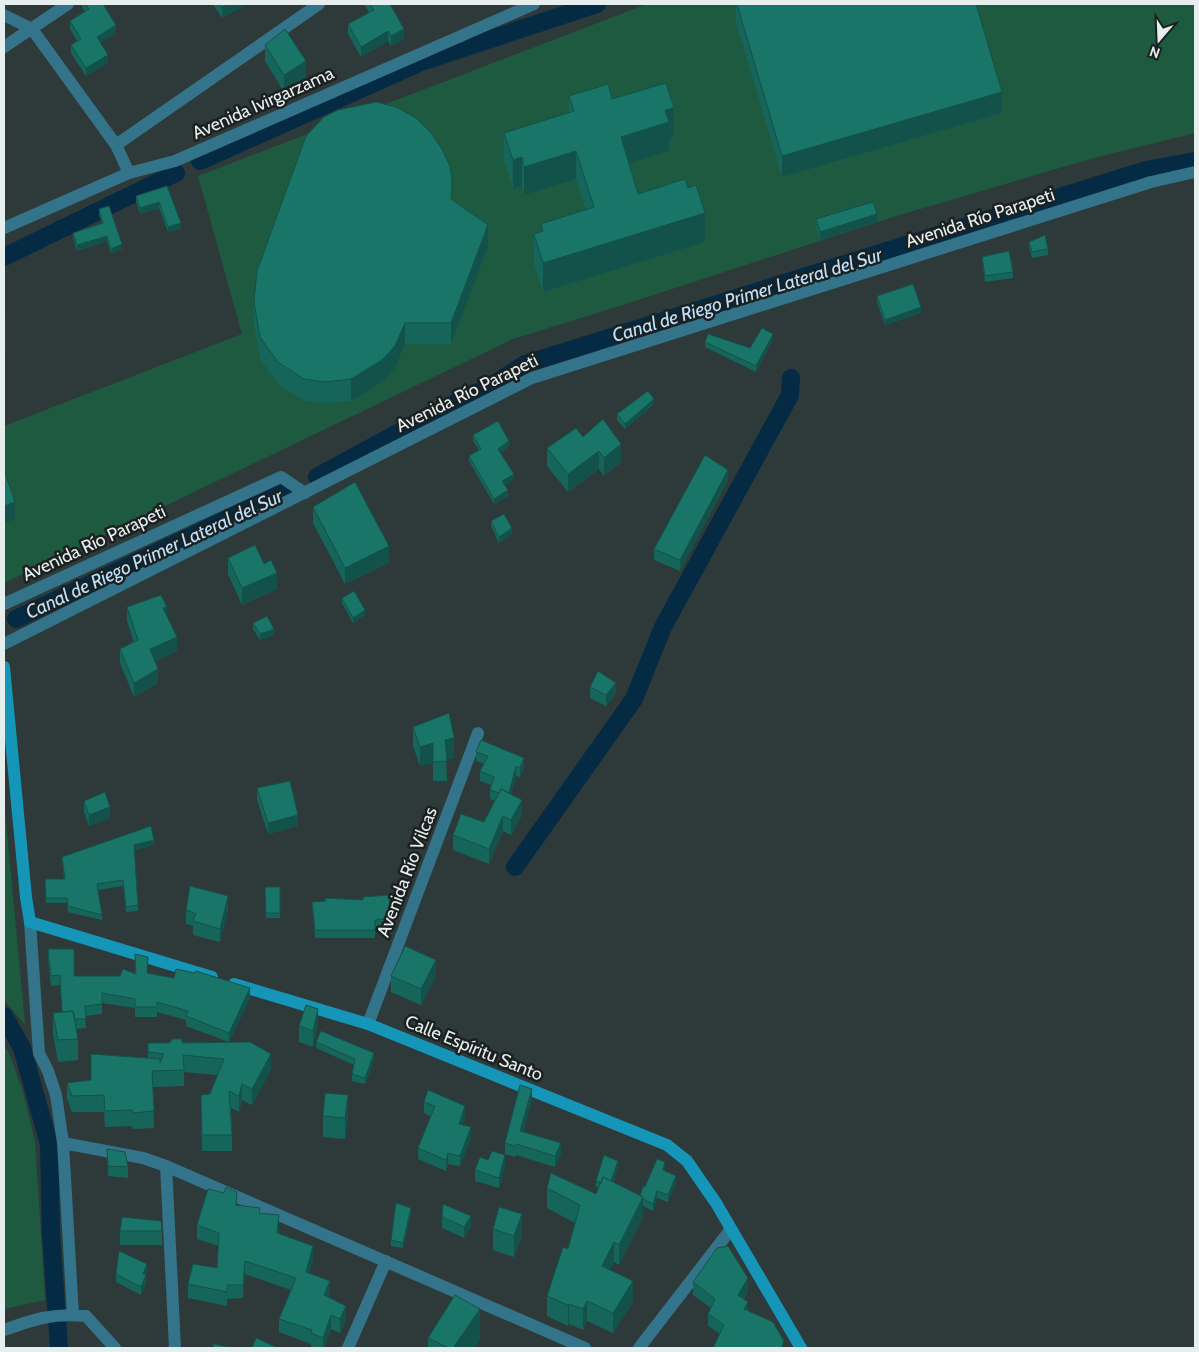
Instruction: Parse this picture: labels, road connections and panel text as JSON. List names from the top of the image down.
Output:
{
  "streets": {
    "main road": ["Calle Espíritu Santo"],
    "street": ["Avenida Ivirgarzama", "Avenida Río Parapeti", "Avenida Río Vilcas"]
  },
  "crossings": [
    ["Avenida Río Vilcas", "Calle Espíritu Santo"]
  ],
  "water": ["Canal de Riego Primer Lateral del Sur"],
  "north": "bottom"
}
